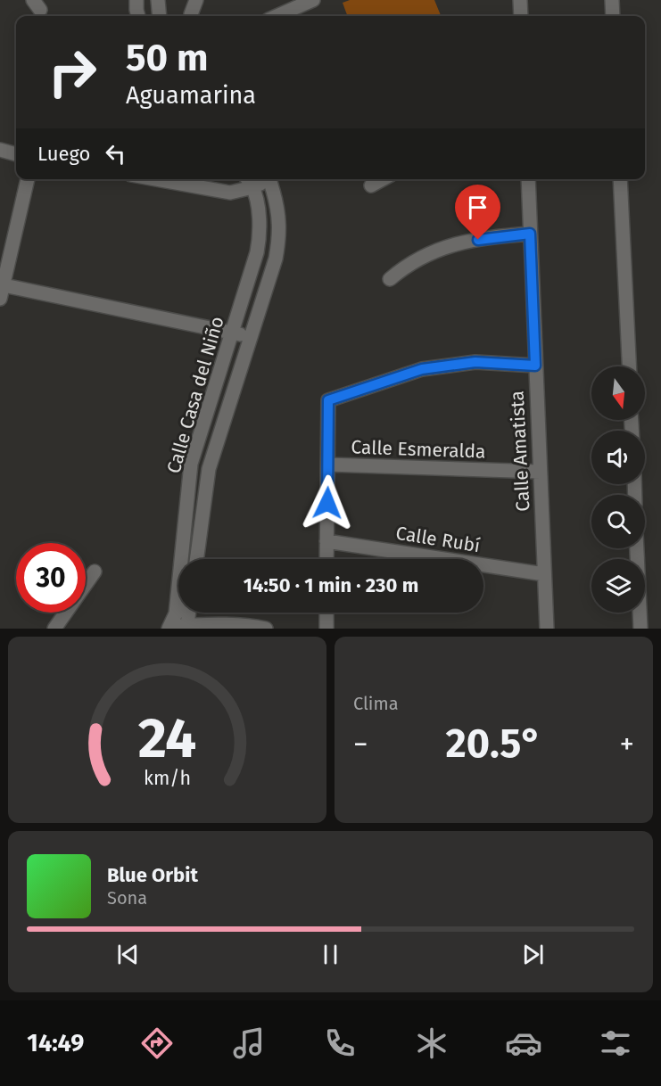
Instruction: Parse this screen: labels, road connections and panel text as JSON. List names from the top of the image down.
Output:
{
  "streets": {
    "street": [
      "Calle Casa del Niño",
      "Calle Esmeralda",
      "Calle Amatista",
      "Calle Rubí"
    ]
  },
  "crossings": [
    ["Calle Esmeralda", "Calle Amatista"],
    ["Calle Amatista", "Calle Rubí"]
  ],
  "north": "bottom",
  "page": {
    "turn": ["50 m", "Aguamarina"],
    "then": "Luego",
    "limit": "30",
    "trip": "14:50 · 1 min · 230 m",
    "tile": "Clima",
    "heat": ["−", "20.5°", "+"],
    "song": ["Blue Orbit", "Sona"],
    "tabs": "14:49",
    "gauge": ["24", "km/h"]
  }
}
